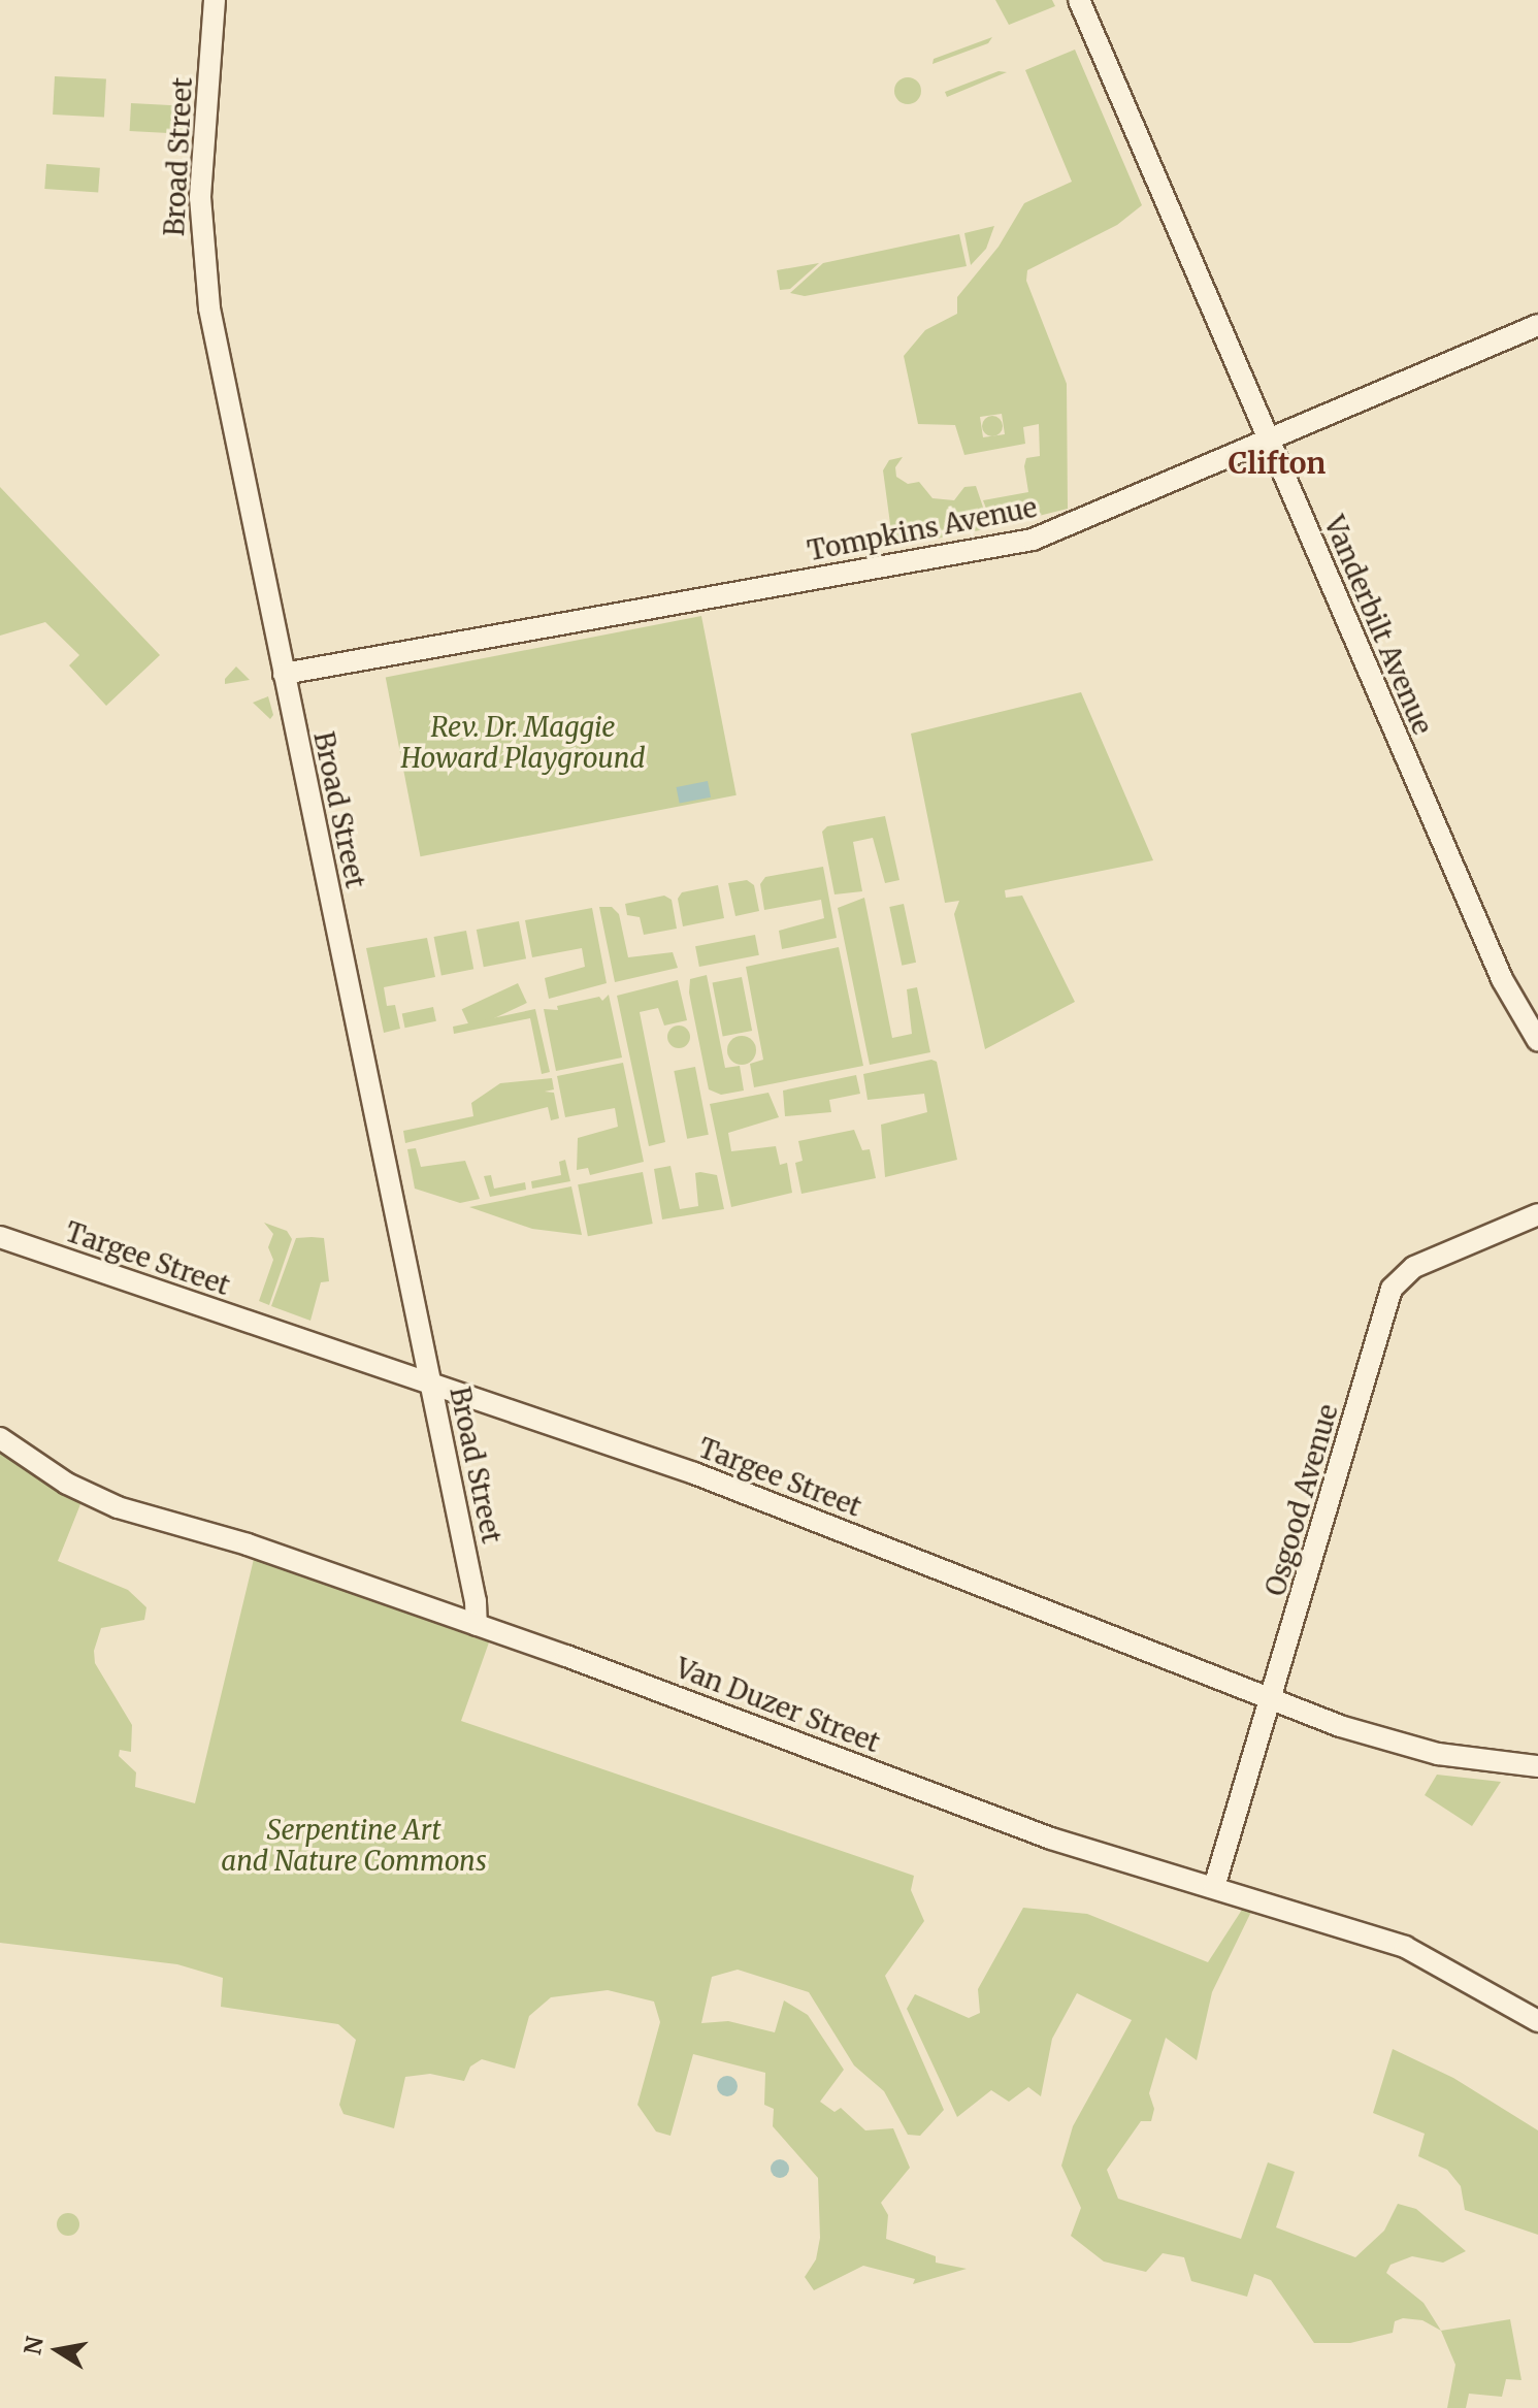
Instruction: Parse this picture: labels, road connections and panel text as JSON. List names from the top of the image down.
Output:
{
  "streets": {
    "street": [
      "Broad Street",
      "Tompkins Avenue",
      "Vanderbilt Avenue",
      "Targee Street",
      "Osgood Avenue",
      "Van Duzer Street"
    ]
  },
  "crossings": [
    ["Broad Street", "Tompkins Avenue"],
    ["Broad Street", "Targee Street"],
    ["Broad Street", "Van Duzer Street"],
    ["Tompkins Avenue", "Vanderbilt Avenue"],
    ["Targee Street", "Osgood Avenue"],
    ["Osgood Avenue", "Van Duzer Street"]
  ],
  "districts": ["Clifton"],
  "parks": ["Rev. Dr. Maggie Howard Playground", "Serpentine Art and Nature Commons"],
  "north": "left"
}
